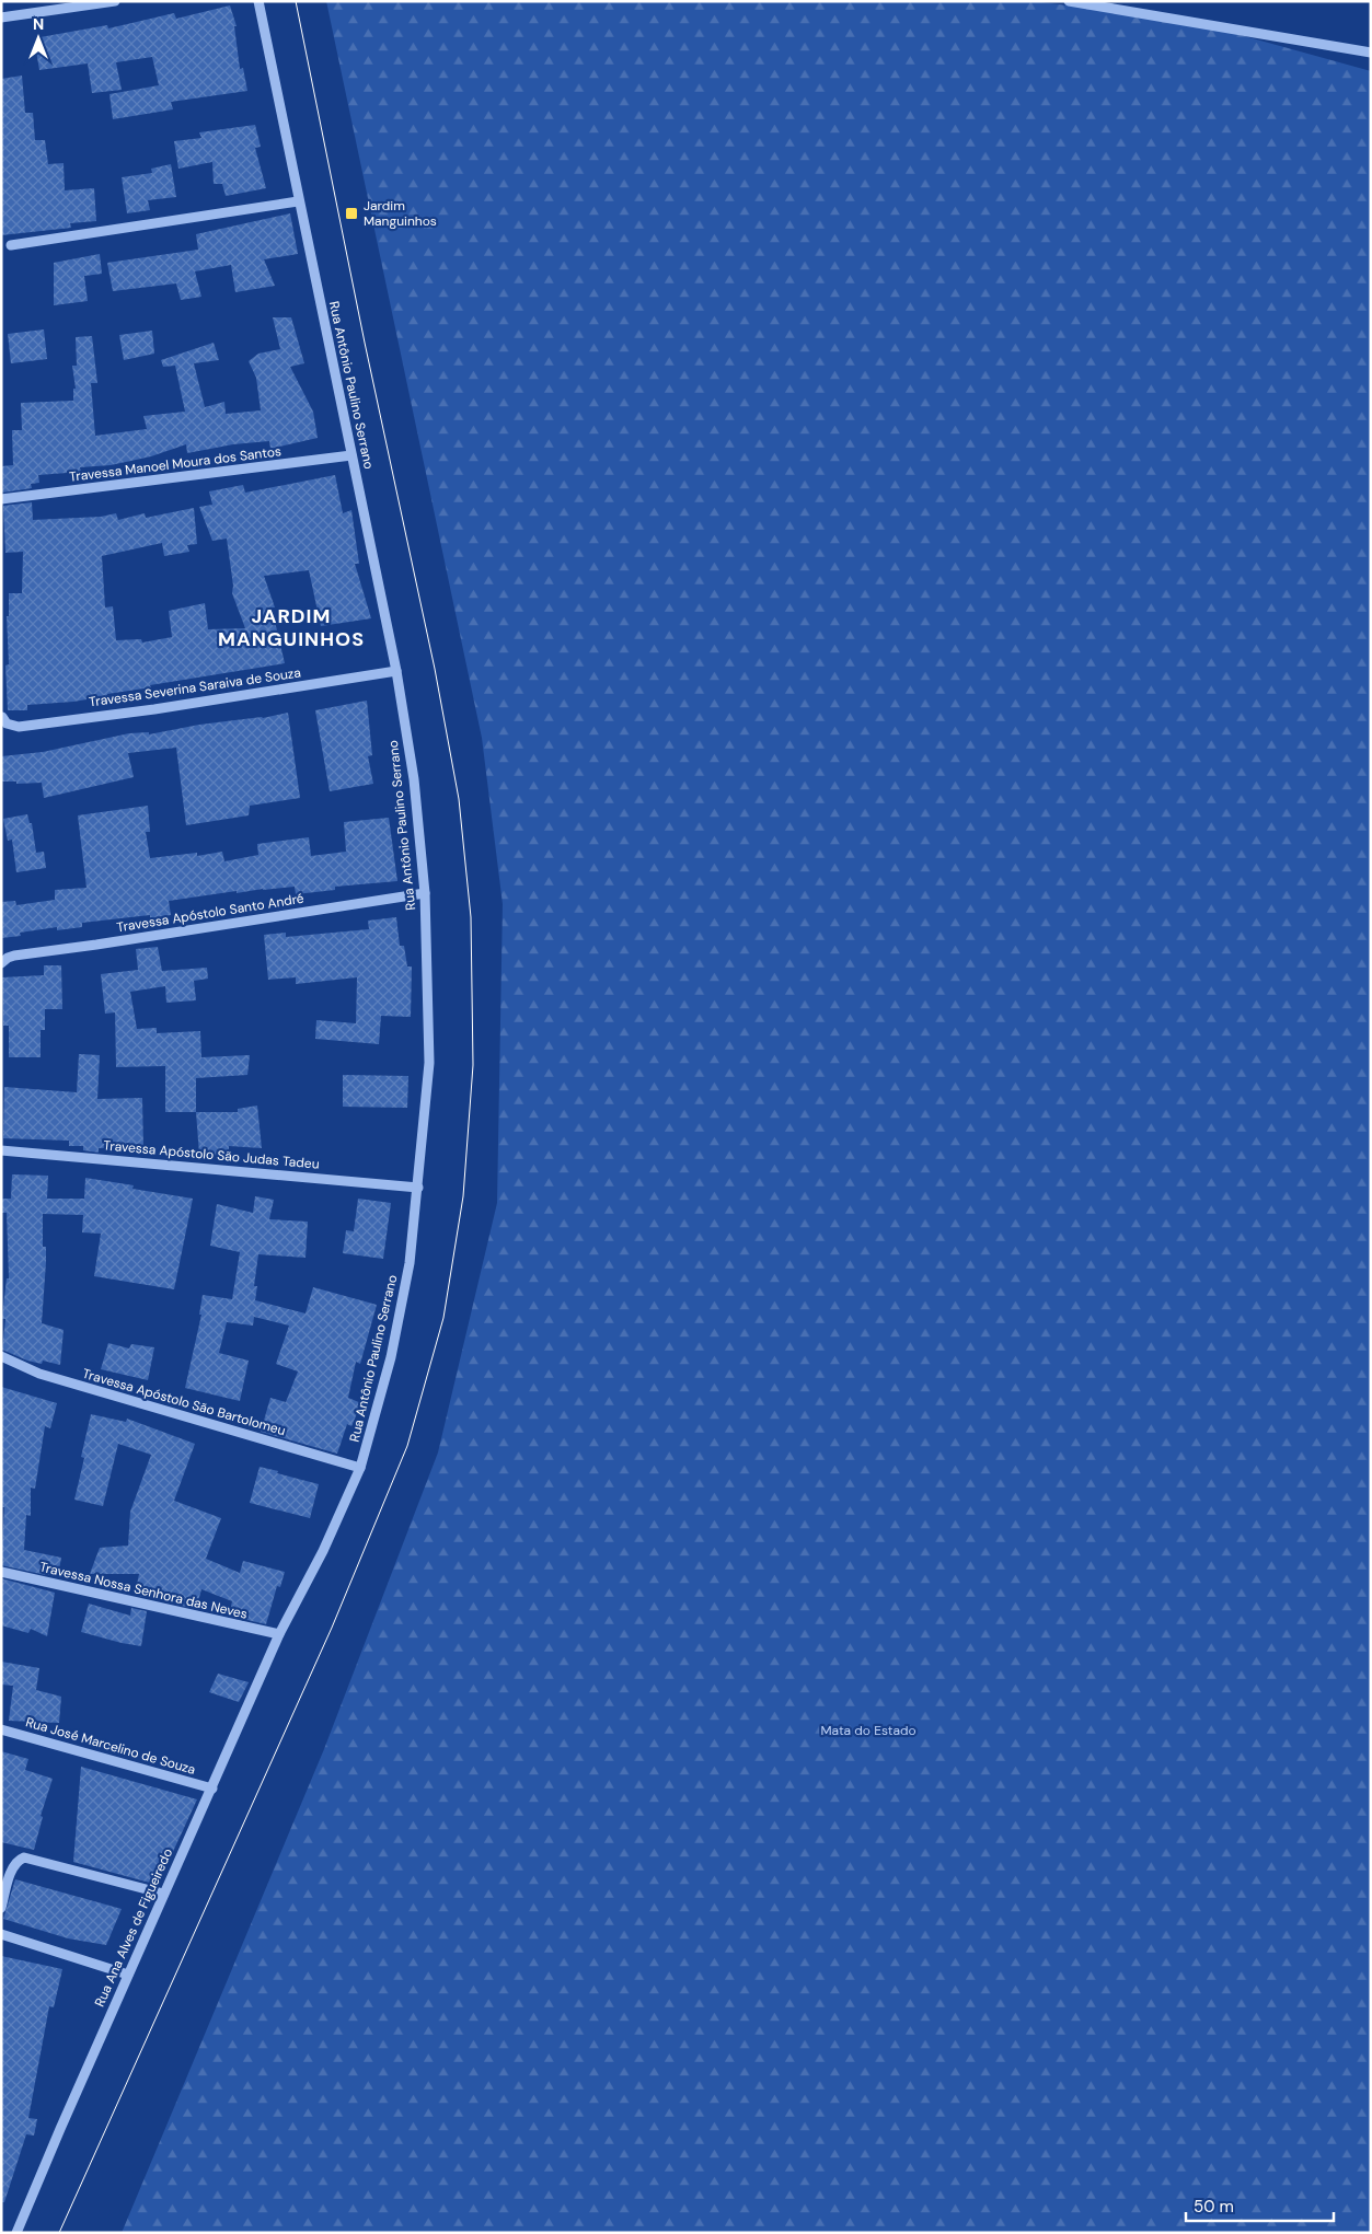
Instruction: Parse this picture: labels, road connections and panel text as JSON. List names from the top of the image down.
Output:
{
  "streets": {
    "street": [
      "Rua Antônio Paulino Serrano",
      "Travessa Manoel Moura dos Santos",
      "Travessa Severina Saraiva de Souza",
      "Travessa Apóstolo Santo André",
      "Travessa Apóstolo São Judas Tadeu",
      "Travessa Apóstolo São Bartolomeu",
      "Travessa Nossa Senhora das Neves",
      "Rua José Marcelino de Souza",
      "Rua Ana Alves de Figueiredo"
    ]
  },
  "crossings": [
    ["Rua Antônio Paulino Serrano", "Travessa Manoel Moura dos Santos"],
    ["Rua Antônio Paulino Serrano", "Travessa Severina Saraiva de Souza"],
    ["Rua Antônio Paulino Serrano", "Travessa Apóstolo Santo André"],
    ["Rua Antônio Paulino Serrano", "Travessa Apóstolo São Judas Tadeu"],
    ["Rua Antônio Paulino Serrano", "Travessa Apóstolo São Bartolomeu"],
    ["Rua Antônio Paulino Serrano", "Travessa Nossa Senhora das Neves"],
    ["Rua Antônio Paulino Serrano", "Rua Ana Alves de Figueiredo"],
    ["Travessa Nossa Senhora das Neves", "Rua Ana Alves de Figueiredo"],
    ["Rua José Marcelino de Souza", "Rua Ana Alves de Figueiredo"]
  ],
  "districts": ["JARDIM MANGUINHOS"],
  "parks": ["Mata do Estado"],
  "places": {
    "transit": ["Jardim Manguinhos"]
  },
  "scale_bar": "50 m",
  "north": "top"
}
